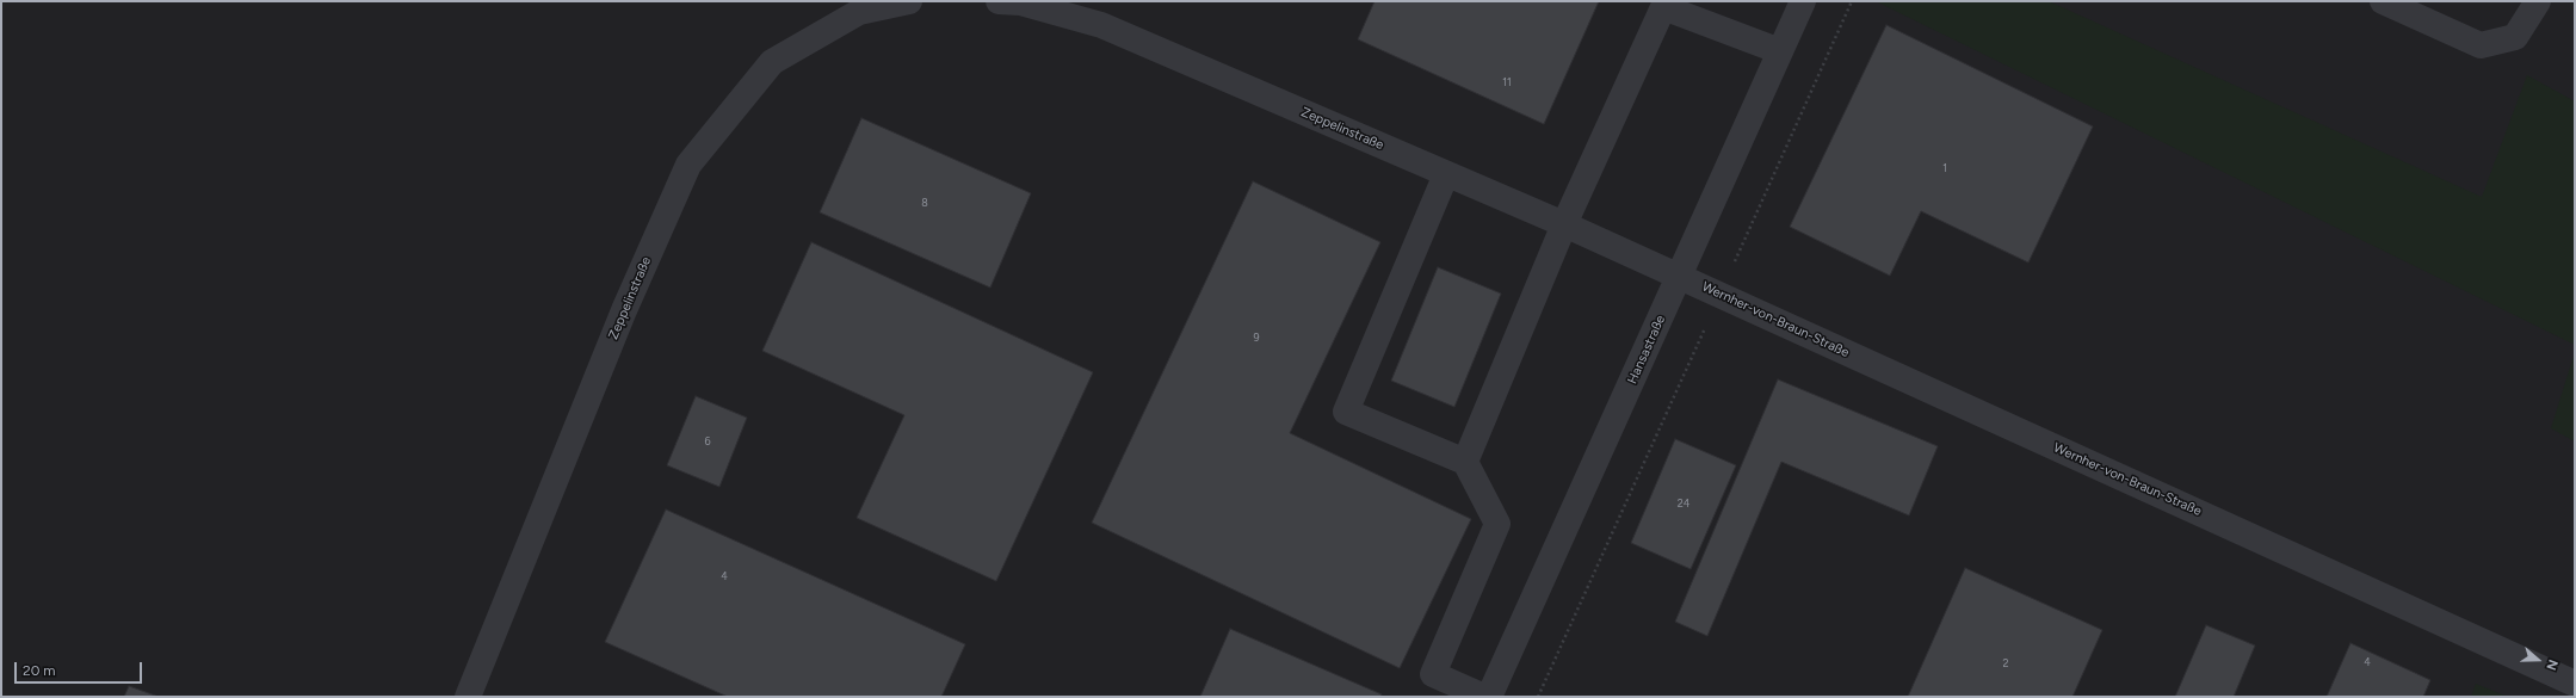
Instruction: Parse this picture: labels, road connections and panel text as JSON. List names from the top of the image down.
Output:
{
  "streets": {
    "street": ["Zeppelinstraße", "Wernher-von-Braun-Straße", "Hansastraße"]
  },
  "crossings": [
    ["Zeppelinstraße", "Wernher-von-Braun-Straße"],
    ["Zeppelinstraße", "Hansastraße"],
    ["Wernher-von-Braun-Straße", "Hansastraße"]
  ],
  "house_numbers": [
    "11",
    "1",
    "8",
    "9",
    "6",
    "24",
    "4",
    "4",
    "2"
  ],
  "scale_bar": "20 m",
  "north": "right"
}
